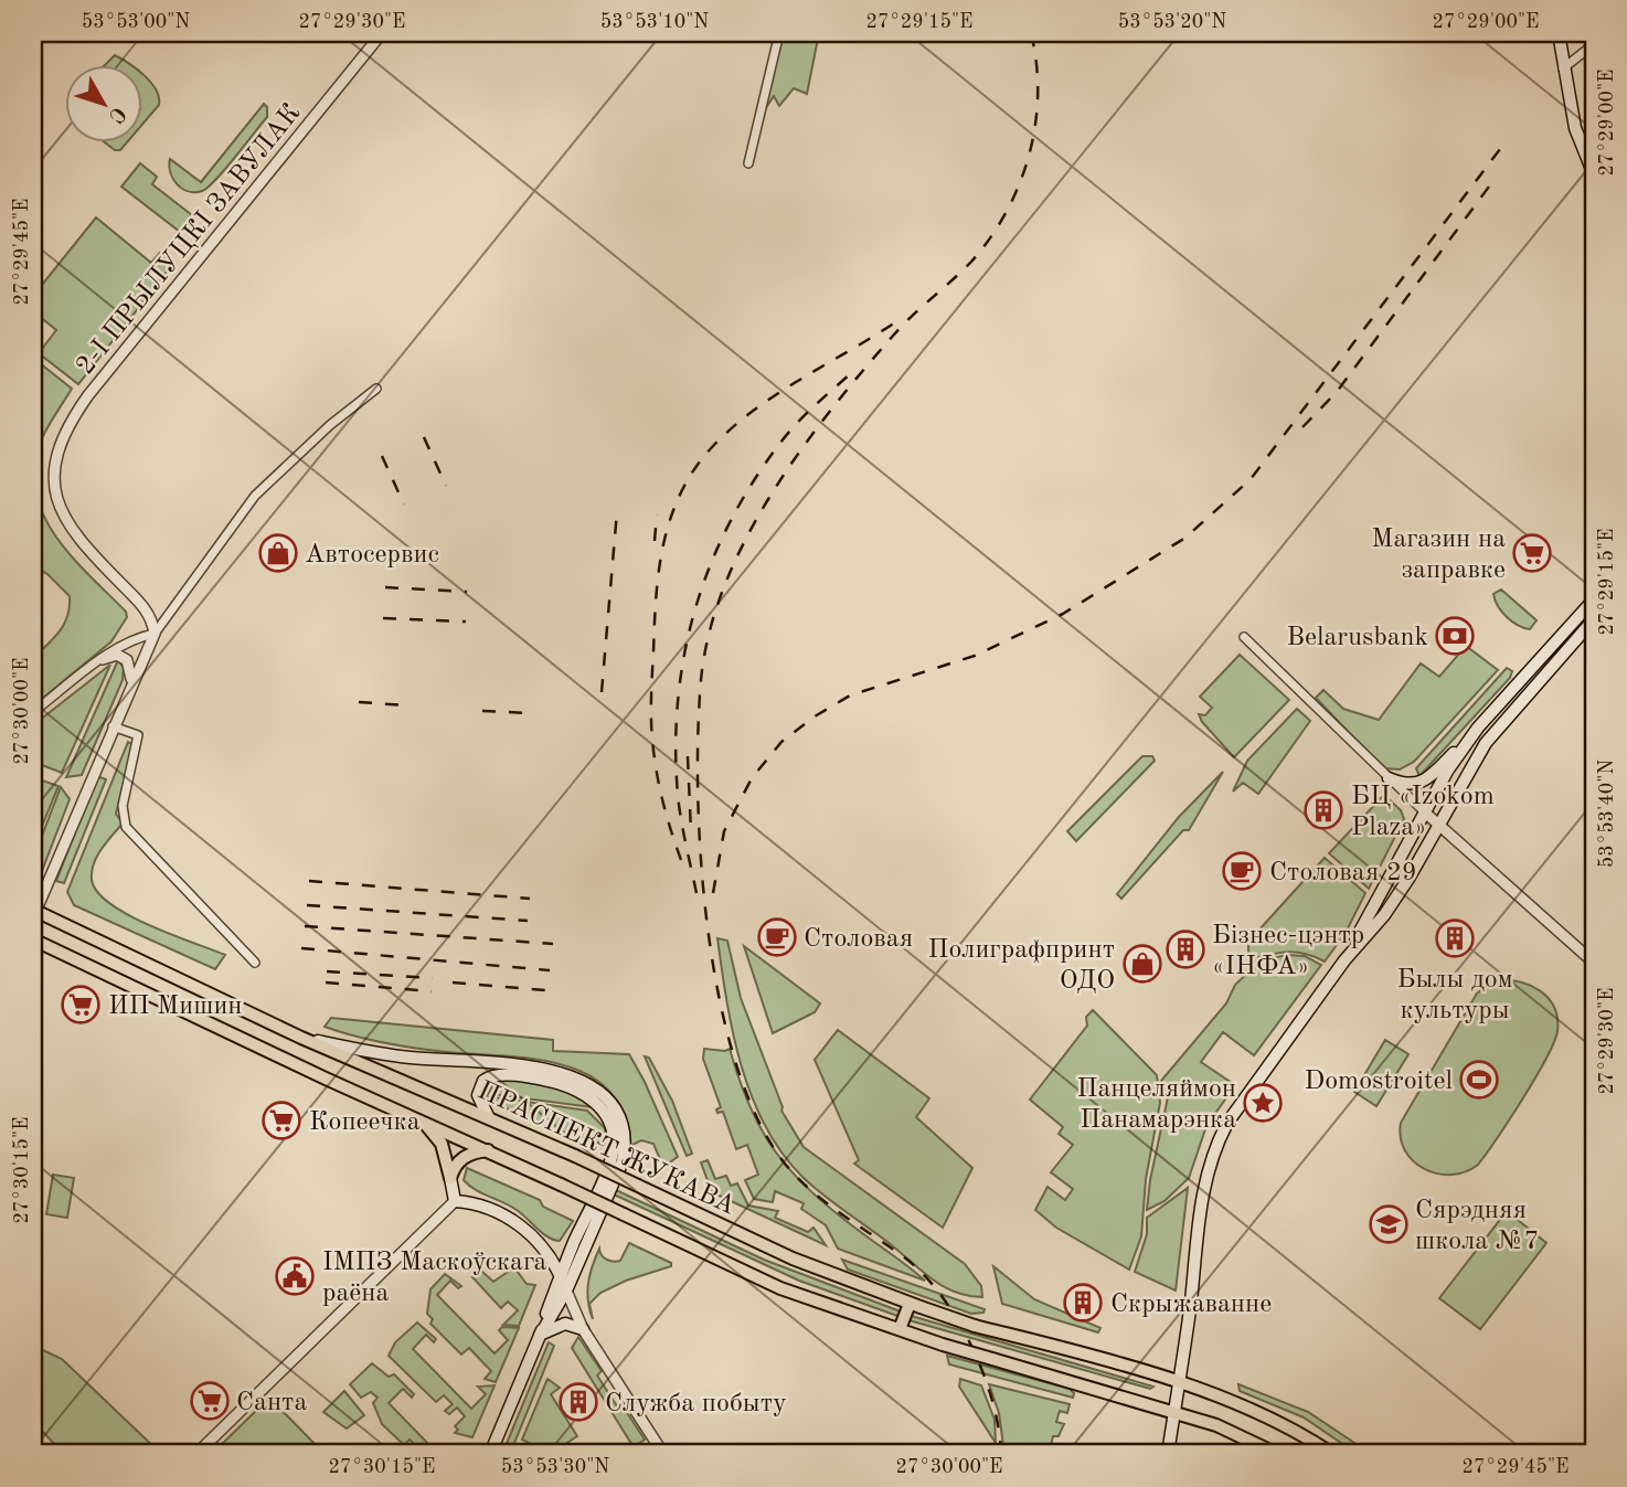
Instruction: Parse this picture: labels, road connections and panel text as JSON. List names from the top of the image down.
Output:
{
  "streets": {
    "main road": ["ПРАСПЕКТ ЖУКАВА"],
    "street": ["2-І ПРЫЛУЦКІ ЗАВУЛАК"]
  },
  "places": {
    "shop": ["Автосервис", "Полиграфпринт ОДО"],
    "supermarket": [
      "Магазин на заправке",
      "ИП Мишин",
      "Копеечка",
      "Санта"
    ],
    "bank": ["Belarusbank"],
    "building": [
      "БЦ «Izokom Plaza»",
      "Былы дом культуры",
      "Бізнес-цэнтр «ІНФА»",
      "Скрыжаванне",
      "Служба побыту"
    ],
    "cafe": ["Столовая 29", "Столовая"],
    "sports": ["Domostroitel"],
    "place": ["Панцеляймон Панамарэнка"],
    "school or university": ["Сярэдняя школа №7"],
    "public building": ["ІМПЗ Маскоўскага раёна"]
  },
  "north": "bottom right",
  "coordinates": [
    "53°53'00\"N",
    "27°29'30\"E",
    "53°53'10\"N",
    "27°29'15\"E",
    "53°53'20\"N",
    "27°29'00\"E",
    "27°29'45\"E",
    "27°30'00\"E",
    "53°53'40\"N",
    "27°30'15\"E",
    "53°53'30\"N"
  ]
}
